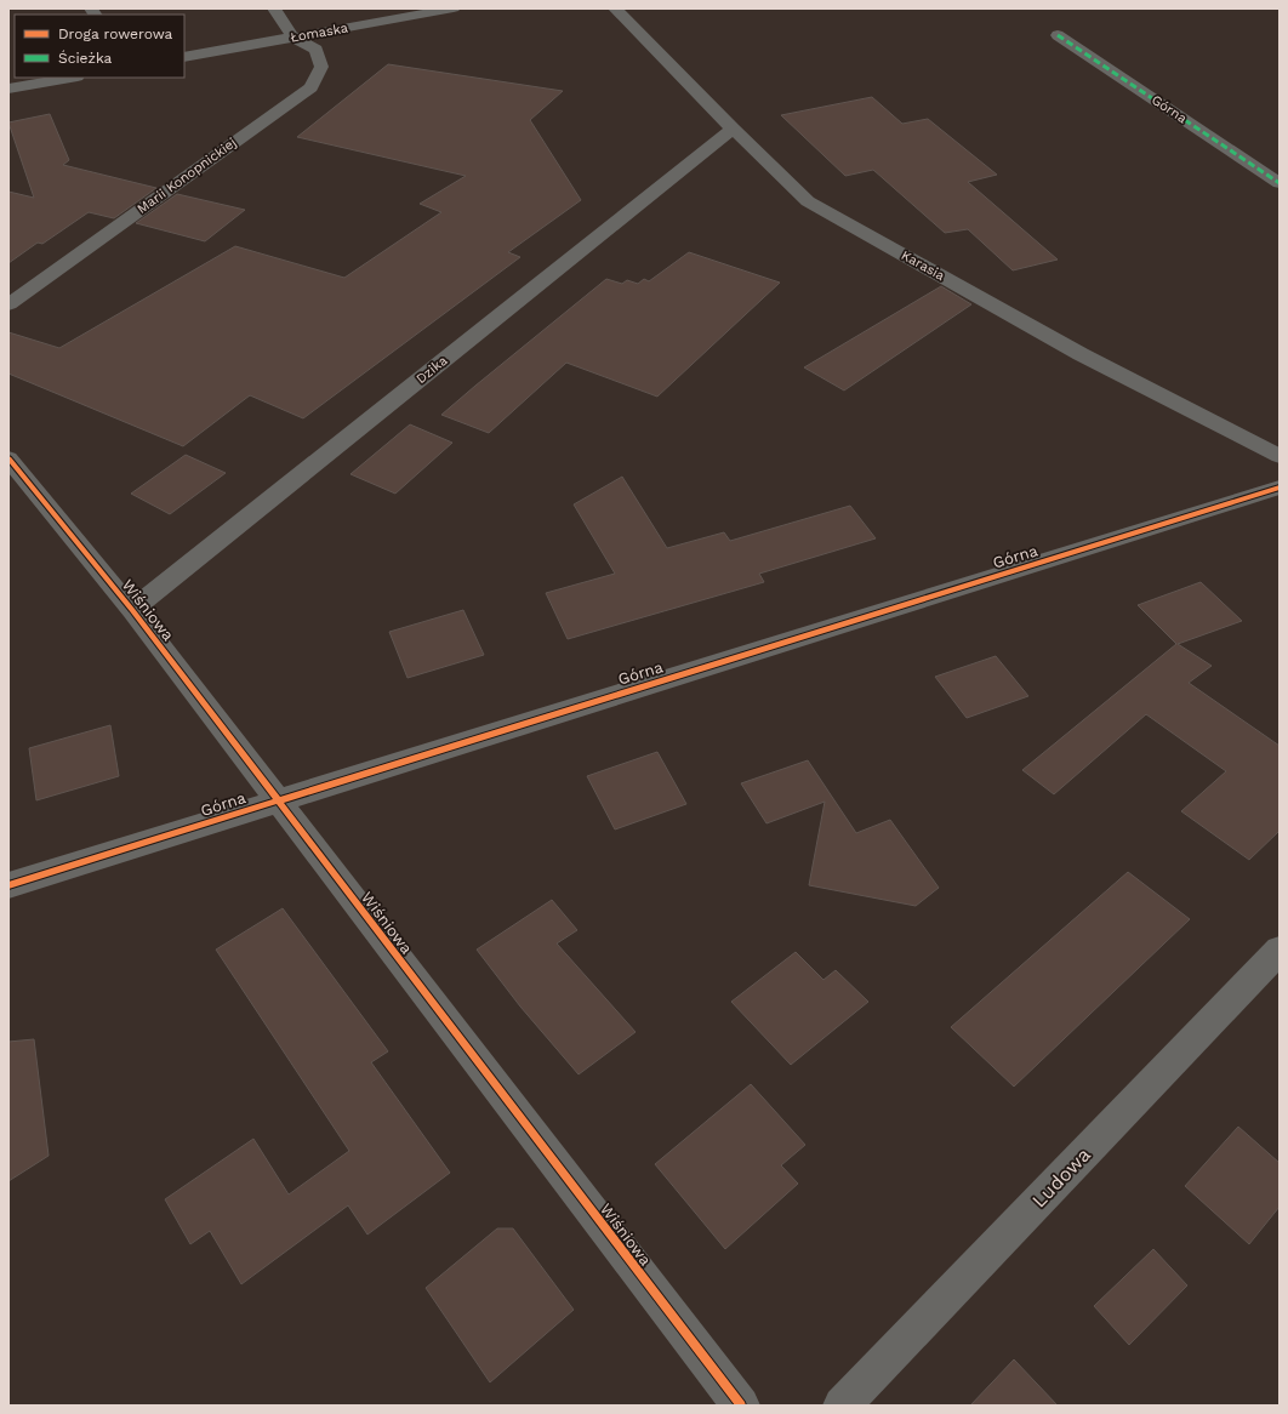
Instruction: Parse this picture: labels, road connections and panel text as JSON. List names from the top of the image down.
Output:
{
  "streets": {
    "street": [
      "Łomaska",
      "Górna",
      "Marii Konopnickiej",
      "Karasia",
      "Dzika",
      "Wiśniowa",
      "Ludowa"
    ]
  },
  "crossings": [
    ["Łomaska", "Marii Konopnickiej"],
    ["Górna", "Wiśniowa"],
    ["Karasia", "Dzika"],
    ["Dzika", "Wiśniowa"]
  ],
  "legend": ["Droga rowerowa", "Ścieżka"]
}
